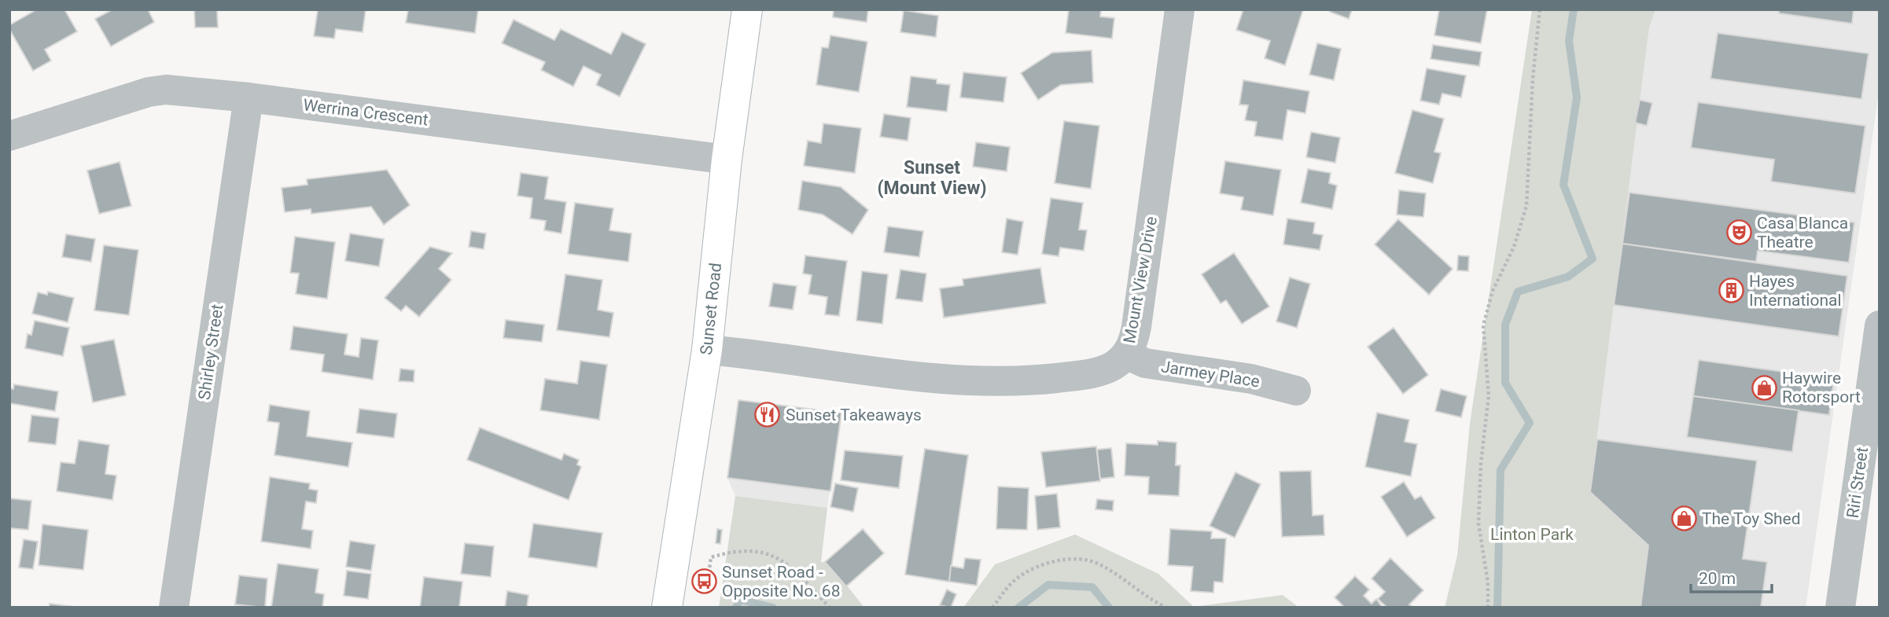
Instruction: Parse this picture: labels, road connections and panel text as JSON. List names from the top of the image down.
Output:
{
  "streets": {
    "main road": ["Sunset Road"],
    "street": [
      "Werrina Crescent",
      "Mount View Drive",
      "Shirley Street",
      "Jarmey Place",
      "Riri Street"
    ]
  },
  "crossings": [
    ["Werrina Crescent", "Sunset Road"],
    ["Werrina Crescent", "Shirley Street"],
    ["Mount View Drive", "Sunset Road"],
    ["Mount View Drive", "Jarmey Place"]
  ],
  "districts": ["Sunset (Mount View)"],
  "parks": ["Linton Park"],
  "places": {
    "theatre": ["Casa Blanca Theatre"],
    "building": ["Hayes International"],
    "shop": ["Haywire Rotorsport", "The Toy Shed"],
    "restaurant": ["Sunset Takeaways"],
    "bus stop": ["Sunset Road - Opposite No. 68"]
  },
  "scale_bar": "20 m"
}
